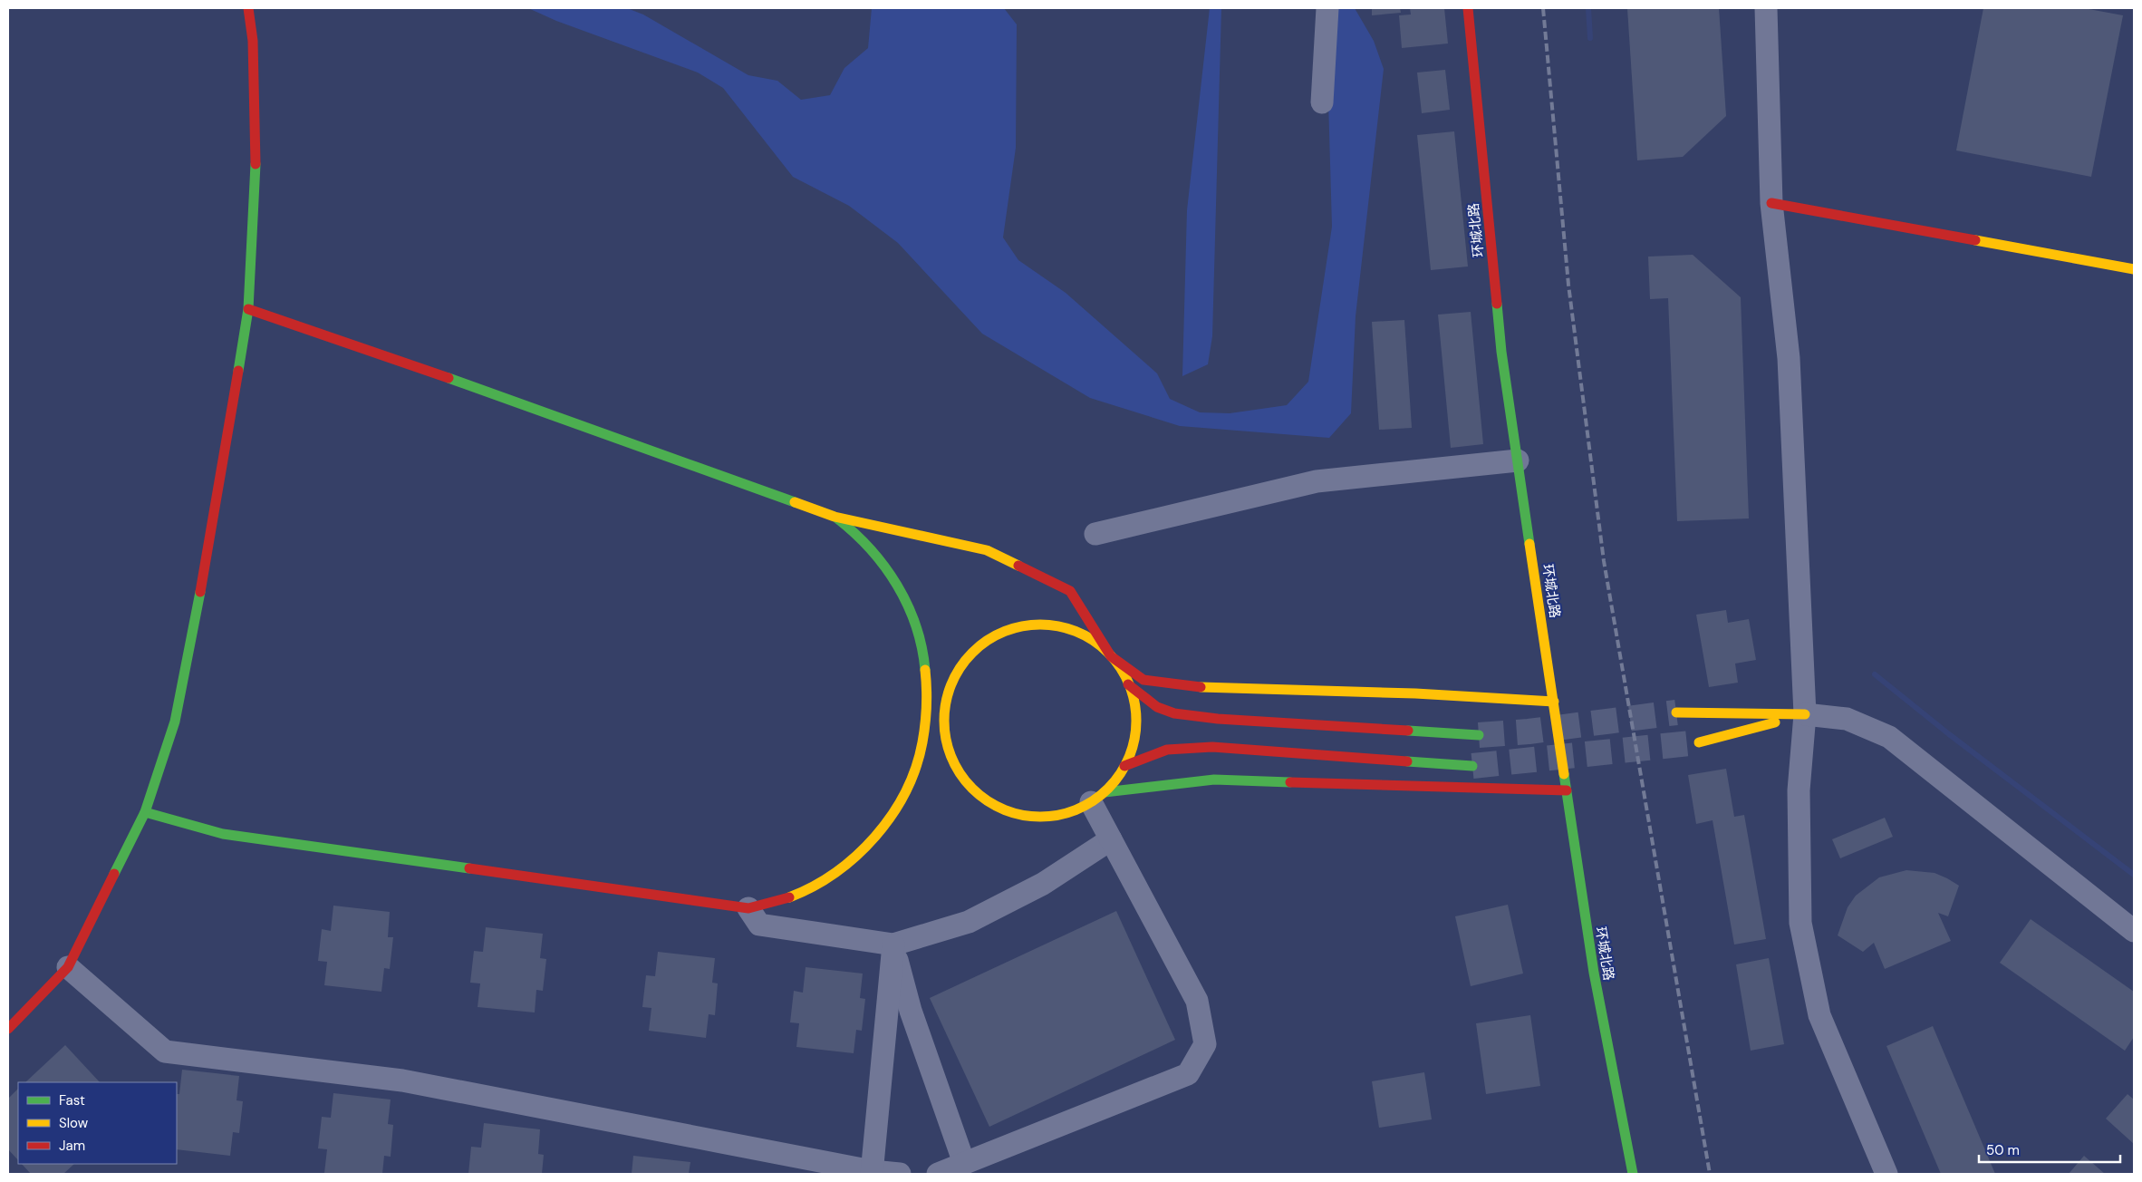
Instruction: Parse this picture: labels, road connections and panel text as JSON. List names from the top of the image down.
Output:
{
  "streets": {
    "street": ["环城北路"]
  },
  "legend": ["Fast", "Slow", "Jam"],
  "scale_bar": "50 m"
}
